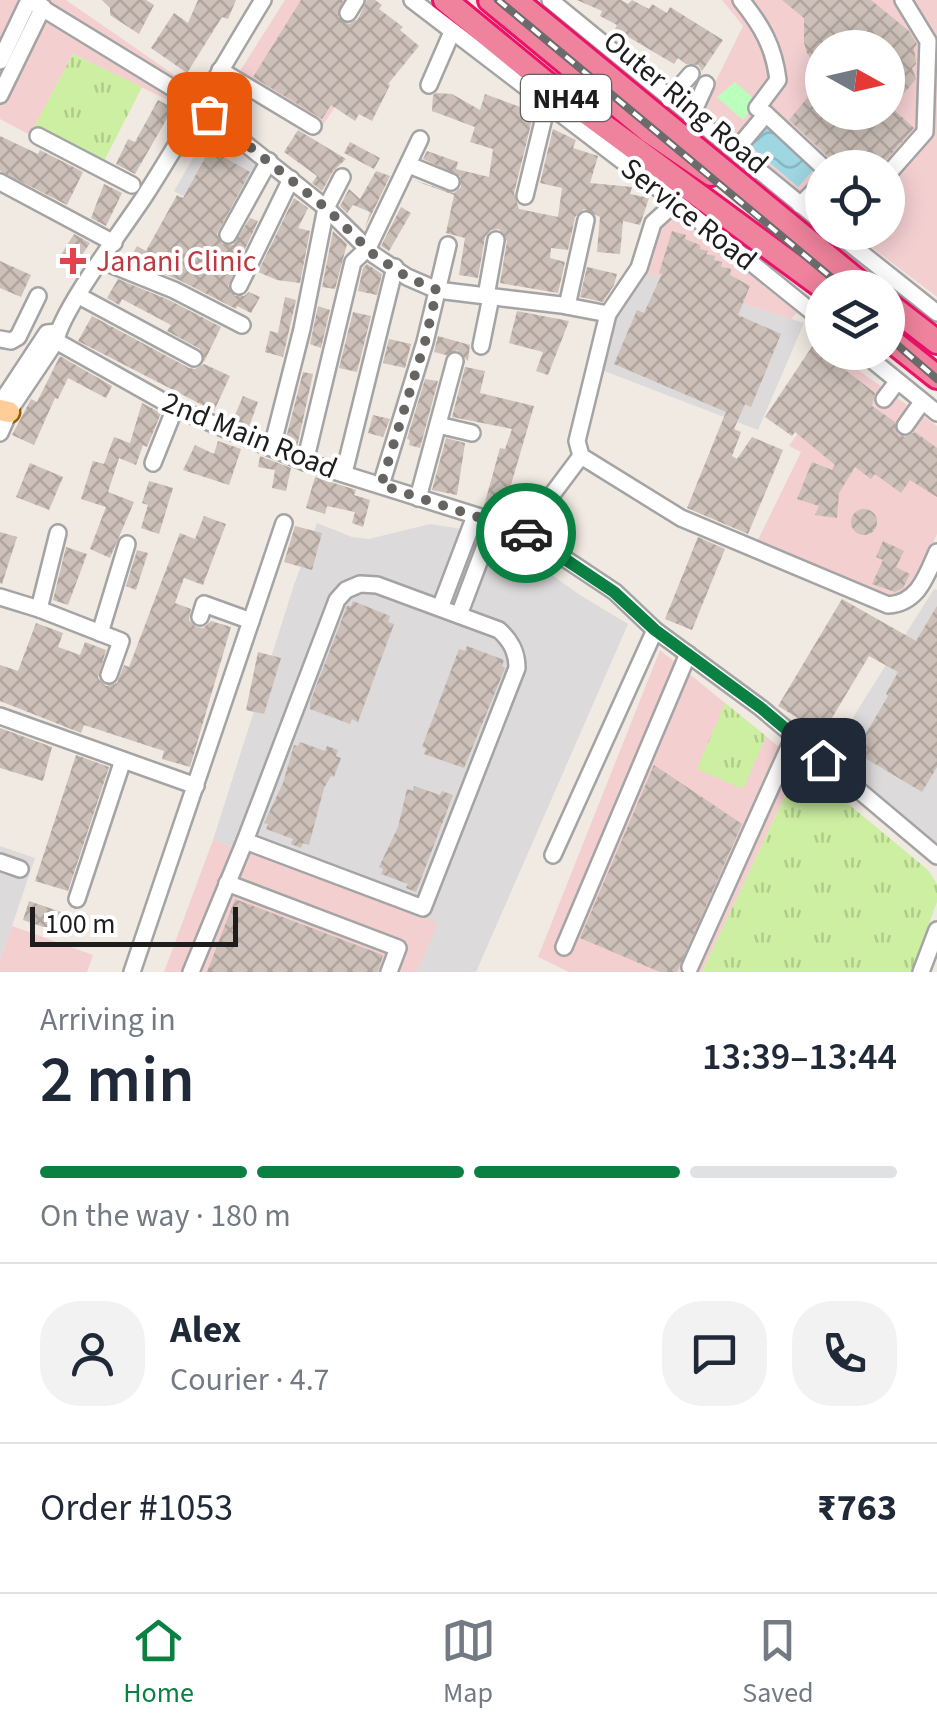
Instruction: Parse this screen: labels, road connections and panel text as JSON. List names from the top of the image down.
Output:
{
  "streets": {
    "highway": ["NH44", "Outer Ring Road"],
    "street": ["Service Road", "2nd Main Road"]
  },
  "crossings": [
    ["Outer Ring Road", "Service Road"]
  ],
  "places": {
    "health": ["Janani Clinic"]
  },
  "scale_bar": "100 m",
  "north": "right",
  "page": {
    "scale": "100 m",
    "heading": ["2 min", "Arriving in", "13:39–13:44"],
    "panel": [
      "Alex",
      "Courier · 4.7",
      "Order #1053",
      "₹763"
    ],
    "bar": "On the way · 180 m",
    "tabs": ["Home", "Map", "Saved"]
  }
}
